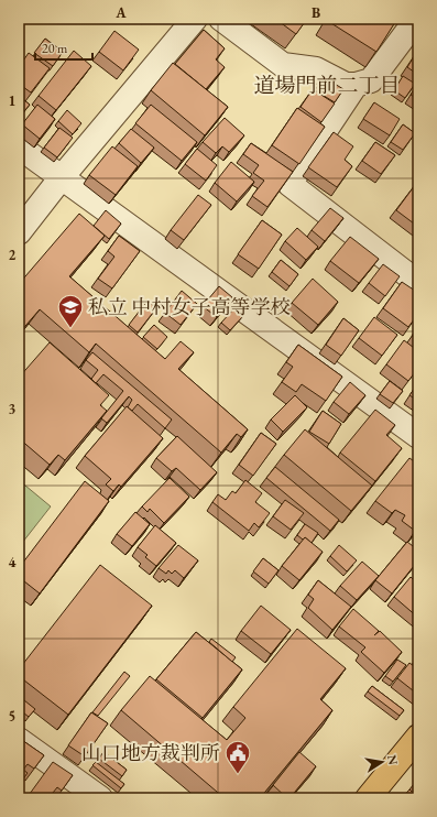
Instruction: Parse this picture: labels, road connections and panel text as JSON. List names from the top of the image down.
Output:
{
  "districts": ["道場門前二丁目"],
  "places": {
    "school or university": ["私立 中村女子高等学校"],
    "public building": ["山口地方裁判所"]
  },
  "scale_bar": "20 m",
  "north": "right",
  "grid": {
    "columns": ["A", "B"],
    "rows": [
      "1",
      "2",
      "3",
      "4",
      "5"
    ]
  }
}
